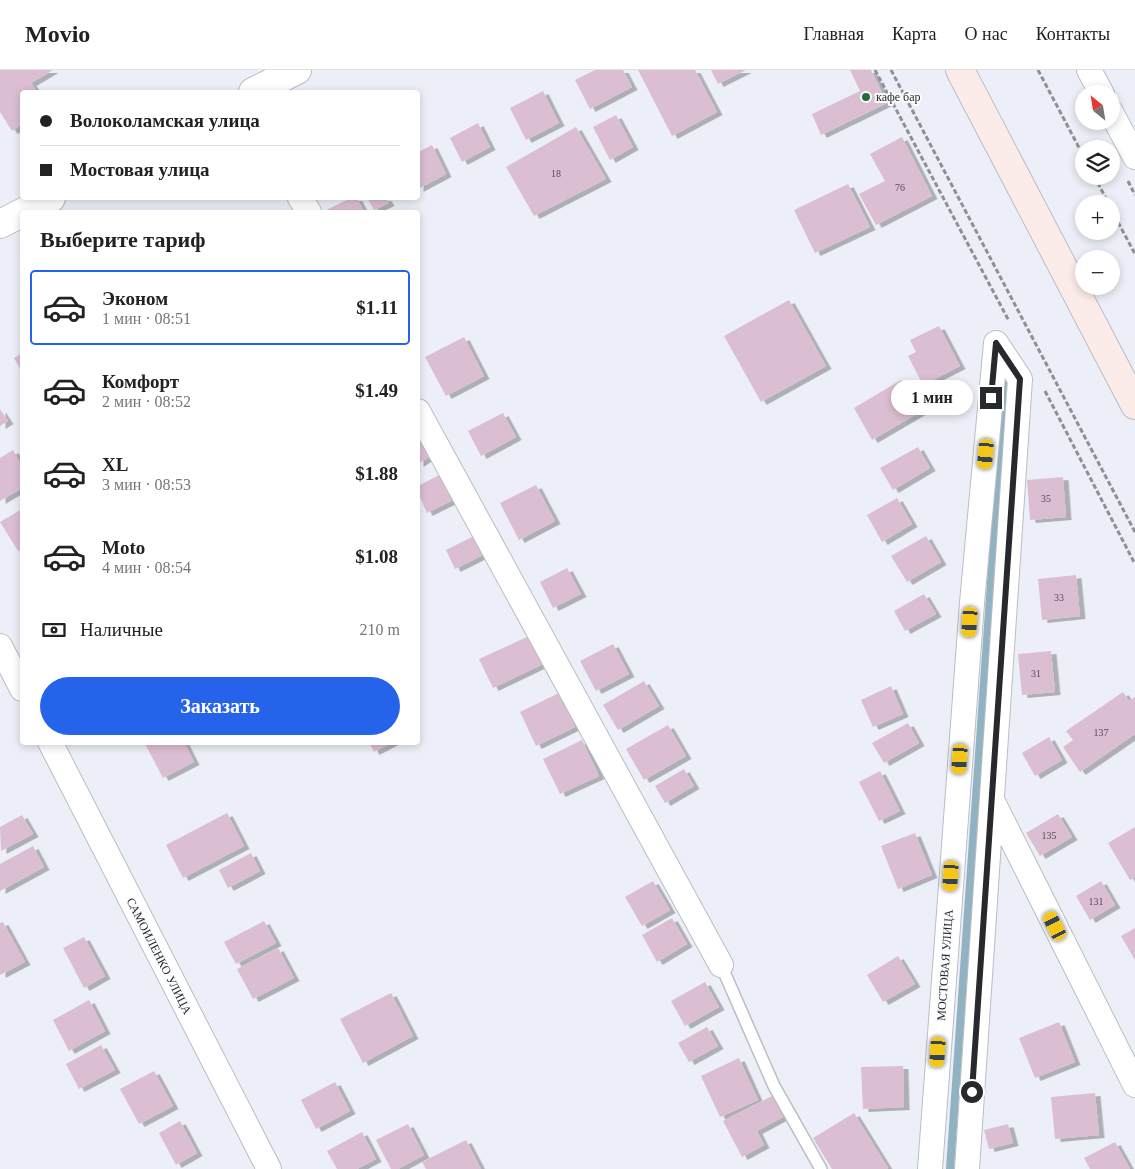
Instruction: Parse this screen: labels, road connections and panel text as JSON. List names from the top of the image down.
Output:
{
  "streets": {
    "street": ["САМОИЛЕНКО УЛИЦА", "МОСТОВАЯ УЛИЦА"]
  },
  "places": ["кафе бар"],
  "house_numbers": [
    "18",
    "76",
    "35",
    "33",
    "31",
    "137",
    "135",
    "131"
  ],
  "north": "top left",
  "page": {
    "header": "Movio",
    "nav": [
      "Главная",
      "Карта",
      "О нас",
      "Контакты"
    ],
    "map_buttons": ["+", "−"],
    "banner": ["Волоколамская улица", "Мостовая улица"],
    "heading": "Выберите тариф",
    "list": [
      {
        "name": "Эконом",
        "note": "1 мин · 08:51",
        "value": "$1.11"
      },
      {
        "name": "Комфорт",
        "note": "2 мин · 08:52",
        "value": "$1.49"
      },
      {
        "name": "XL",
        "note": "3 мин · 08:53",
        "value": "$1.88"
      },
      {
        "name": "Moto",
        "note": "4 мин · 08:54",
        "value": "$1.08"
      }
    ],
    "bubble": "1 мин",
    "pay": ["Наличные", "210 m"],
    "buttons": "Заказать"
  }
}
